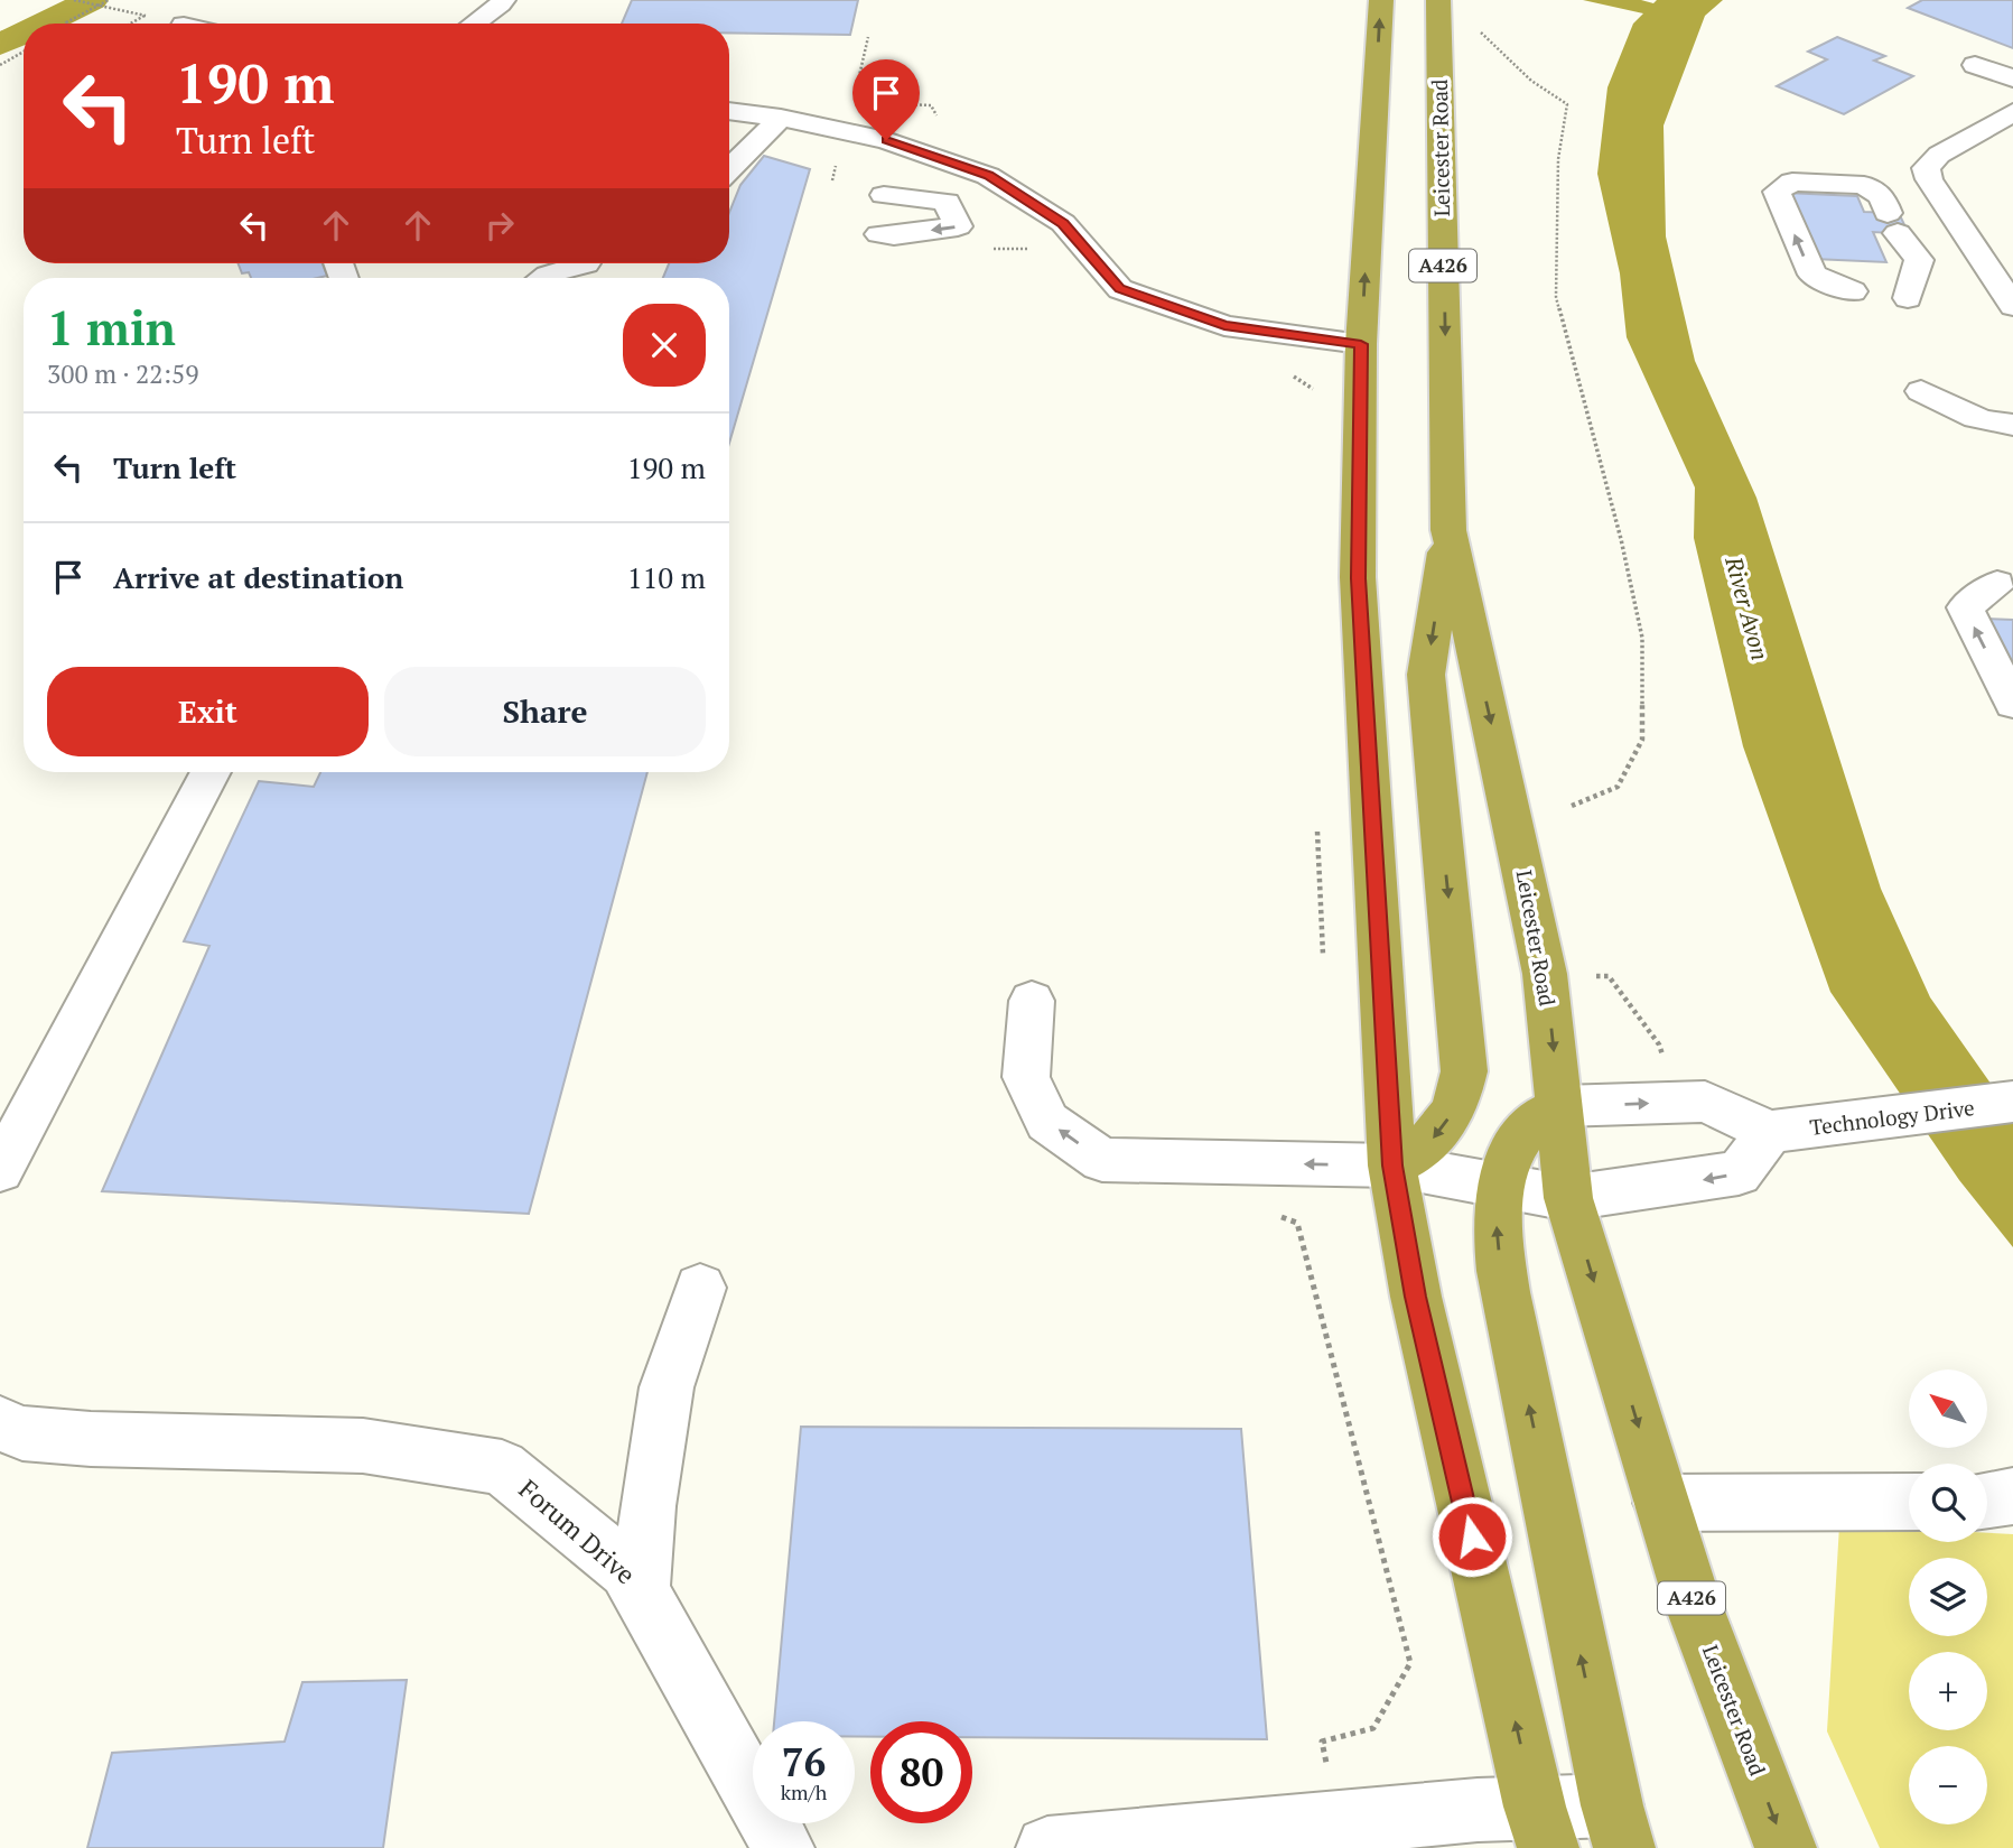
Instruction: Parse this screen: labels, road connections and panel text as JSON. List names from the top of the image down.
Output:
{
  "streets": {
    "highway": ["Leicester Road", "A426"],
    "street": ["Technology Drive", "Forum Drive"]
  },
  "water": ["River Avon"],
  "north": "top left",
  "page": {
    "turn": ["190 m", "Turn left"],
    "heading": ["1 min", "300 m · 22:59"],
    "list": [
      {
        "name": "Turn left",
        "value": "190 m"
      },
      {
        "name": "Arrive at destination",
        "value": "110 m"
      }
    ],
    "buttons": ["Exit", "Share"],
    "map_buttons": ["+", "−"],
    "speed": "76 km/h",
    "limit": "80"
  }
}
